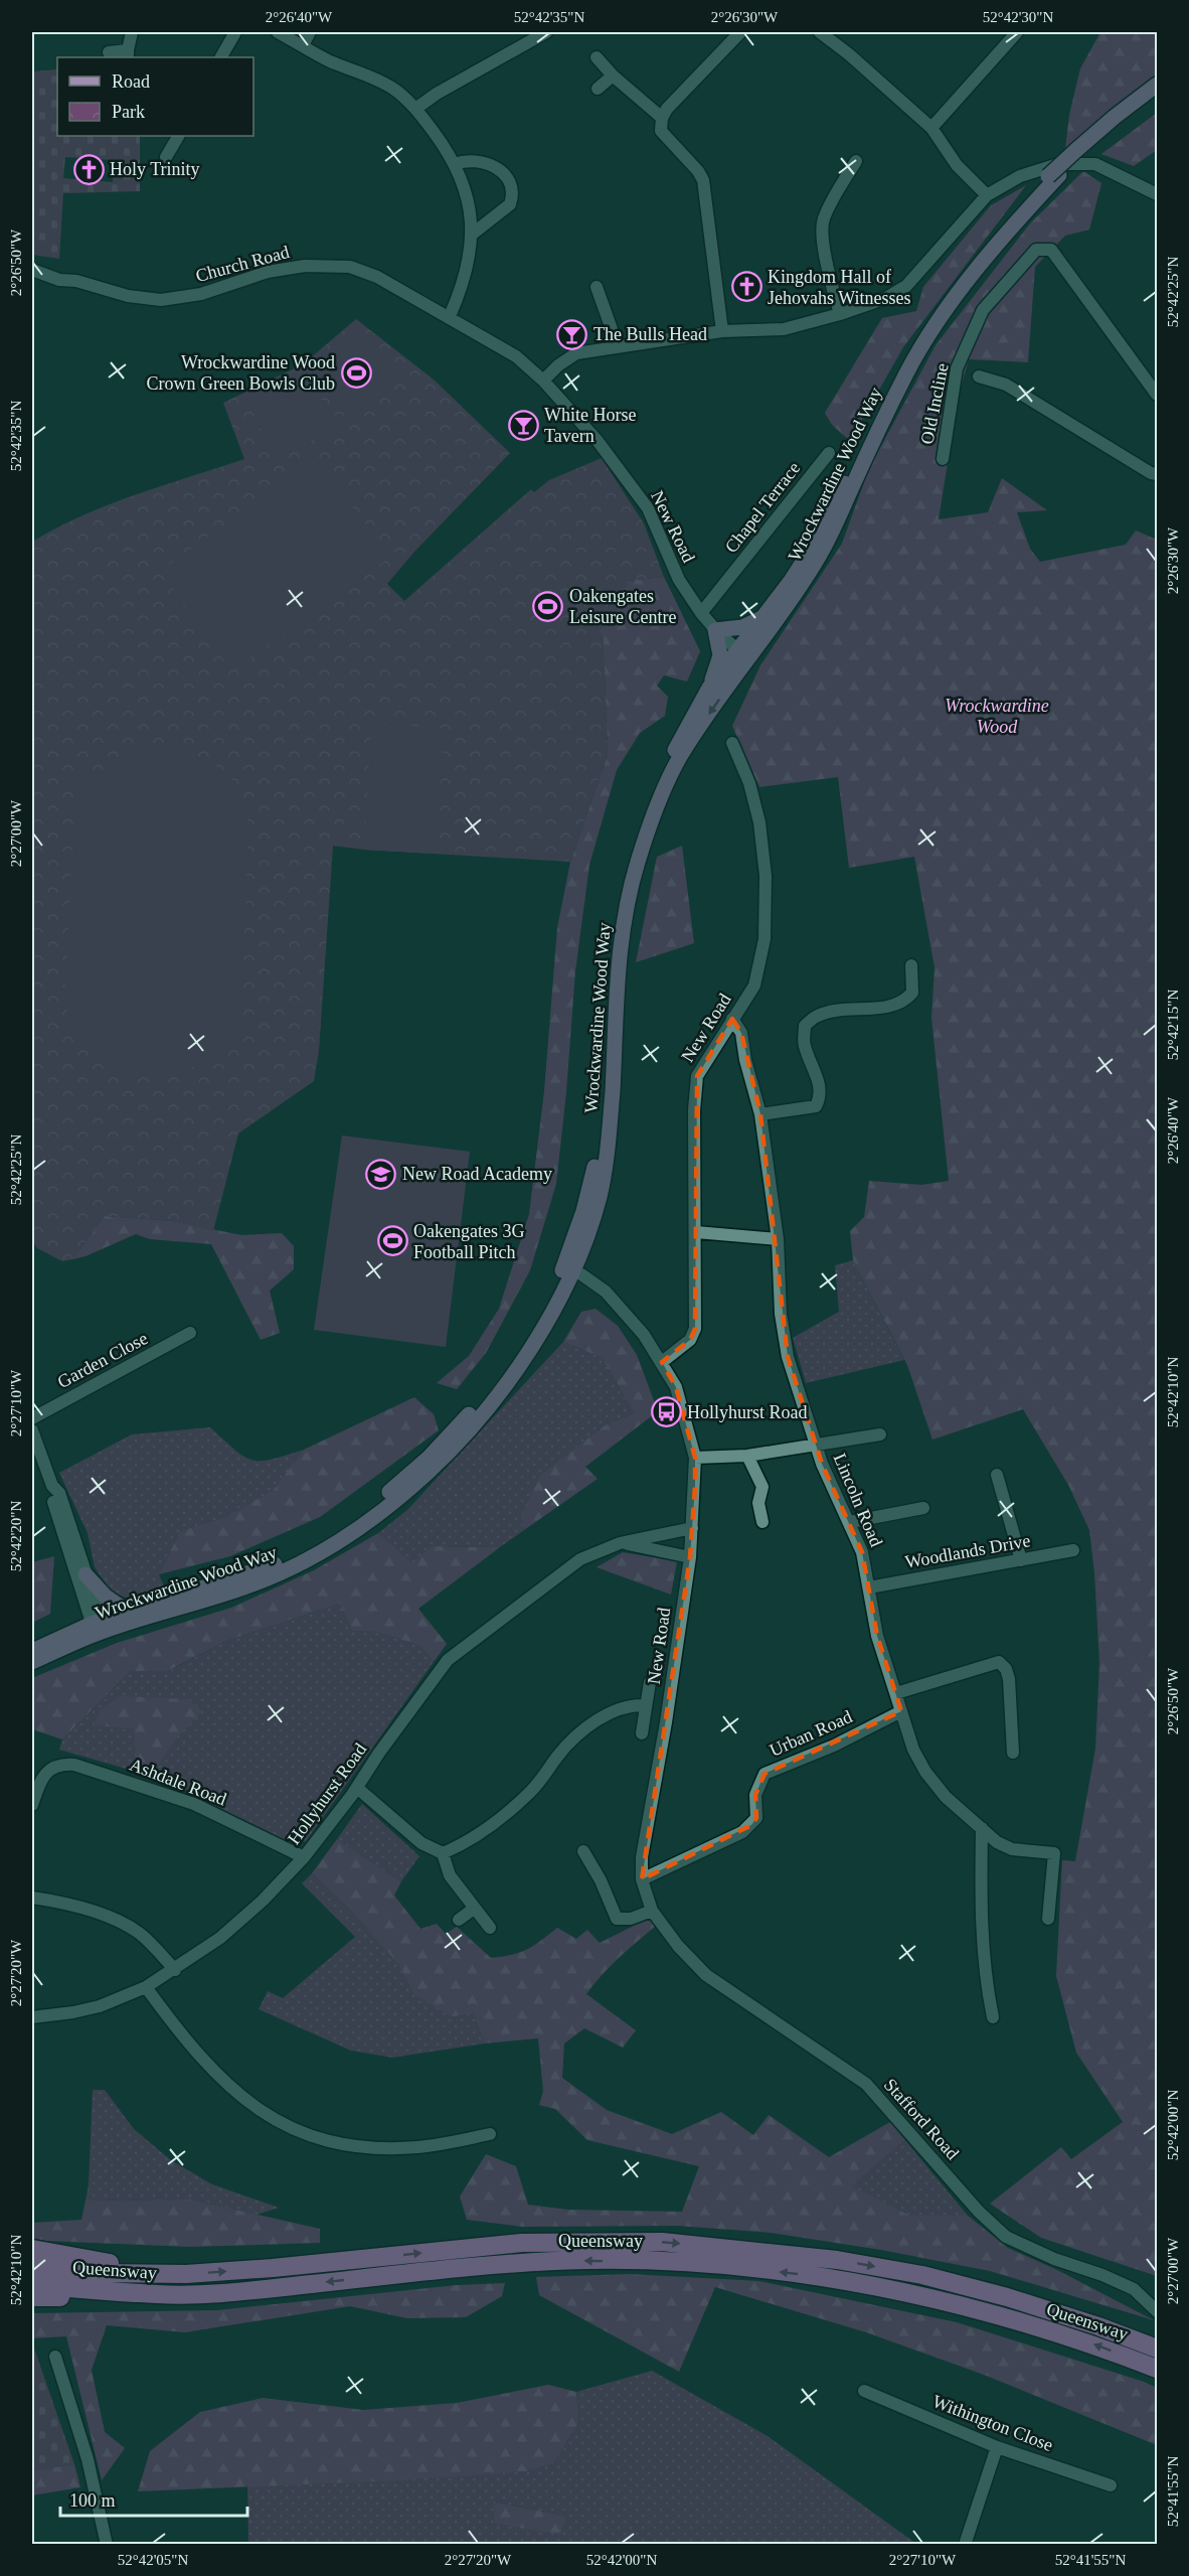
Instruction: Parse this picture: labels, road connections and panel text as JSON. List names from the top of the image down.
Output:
{
  "streets": {
    "highway": ["Queensway"],
    "main road": ["Wrockwardine Wood Way"],
    "street": [
      "Church Road",
      "Old Incline",
      "Chapel Terrace",
      "New Road",
      "Garden Close",
      "Lincoln Road",
      "Woodlands Drive",
      "Urban Road",
      "Ashdale Road",
      "Hollyhurst Road",
      "Stafford Road",
      "Withington Close"
    ]
  },
  "crossings": [
    ["Church Road", "New Road"],
    ["Wrockwardine Wood Way", "New Road"],
    ["Chapel Terrace", "New Road"],
    ["New Road", "Lincoln Road"],
    ["New Road", "Urban Road"],
    ["New Road", "Hollyhurst Road"],
    ["New Road", "Stafford Road"],
    ["Lincoln Road", "Woodlands Drive"],
    ["Lincoln Road", "Urban Road"],
    ["Ashdale Road", "Hollyhurst Road"]
  ],
  "parks": ["Wrockwardine Wood"],
  "places": {
    "church": ["Holy Trinity", "Kingdom Hall of Jehovahs Witnesses"],
    "bar": ["The Bulls Head", "White Horse Tavern"],
    "sports": ["Wrockwardine Wood Crown Green Bowls Club", "Oakengates Leisure Centre", "Oakengates 3G Football Pitch"],
    "school or university": ["New Road Academy"],
    "bus stop": ["Hollyhurst Road"]
  },
  "legend": ["Road", "Park"],
  "scale_bar": "100 m",
  "coordinates": [
    "2°26'40\"W",
    "52°42'35\"N",
    "2°26'30\"W",
    "52°42'30\"N",
    "2°26'50\"W",
    "52°42'25\"N",
    "2°27'00\"W",
    "52°42'15\"N",
    "52°42'10\"N",
    "2°27'10\"W",
    "52°42'20\"N",
    "2°27'20\"W",
    "52°42'00\"N",
    "52°41'55\"N",
    "52°42'05\"N"
  ]
}
